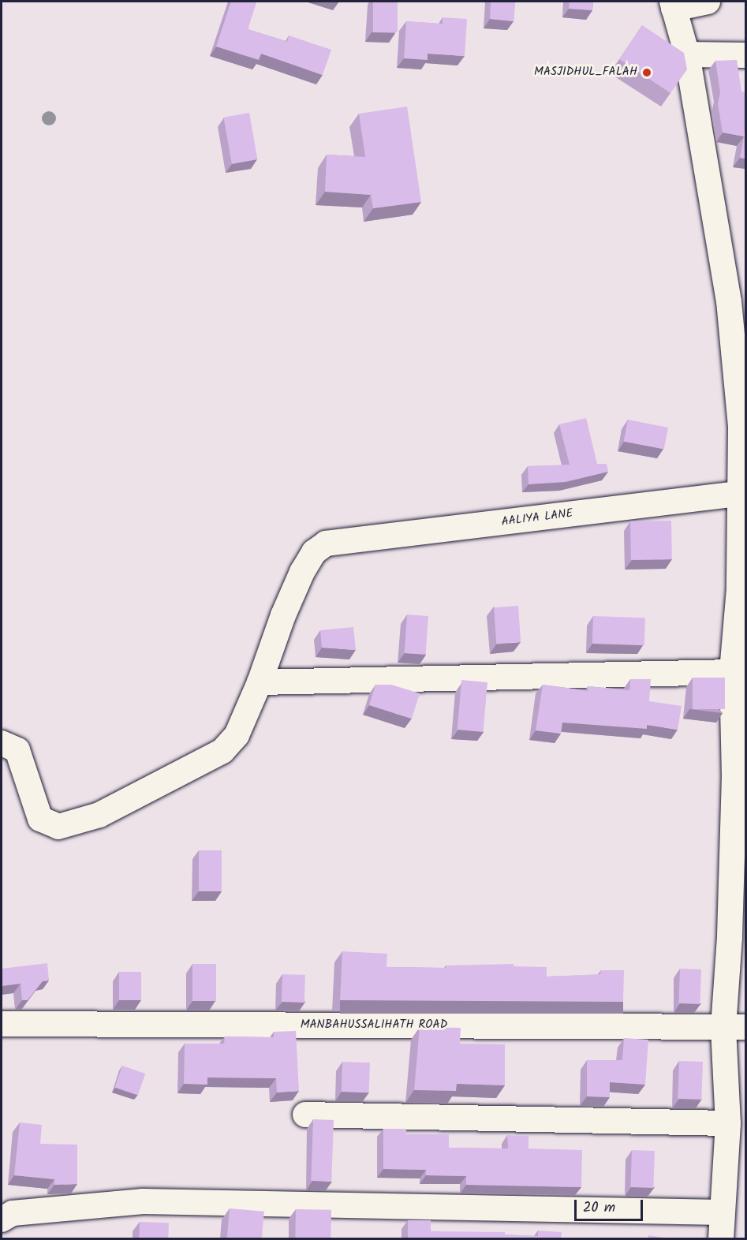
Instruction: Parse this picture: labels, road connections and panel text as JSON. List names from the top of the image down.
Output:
{
  "streets": {
    "street": ["AALIYA LANE", "MANBAHUSSALIHATH ROAD"]
  },
  "places": ["MASJIDHUL_FALAH"],
  "scale_bar": "20 m"
}
